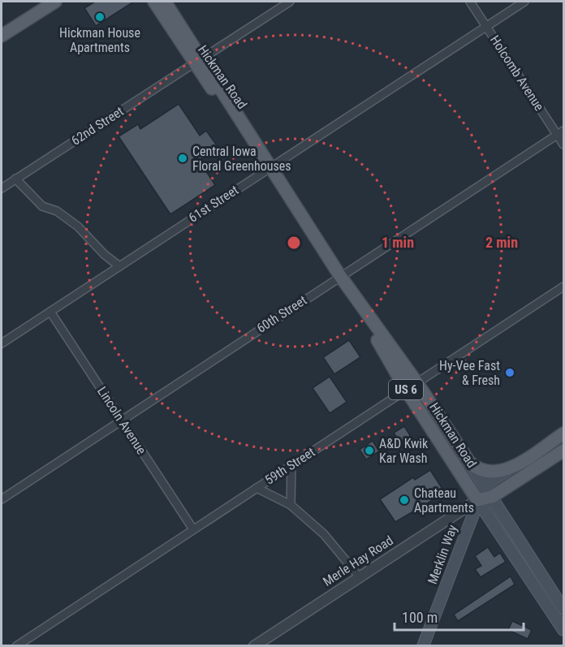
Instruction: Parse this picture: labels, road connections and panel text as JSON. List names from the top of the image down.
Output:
{
  "streets": {
    "main road": [
      "Hickman Road",
      "US 6",
      "Merklin Way",
      "Merle Hay Road"
    ],
    "street": [
      "Holcomb Avenue",
      "62nd Street",
      "61st Street",
      "60th Street",
      "Lincoln Avenue",
      "59th Street"
    ]
  },
  "crossings": [
    ["Holcomb Avenue", "61st Street"],
    ["Holcomb Avenue", "60th Street"],
    ["Hickman Road", "62nd Street"],
    ["Hickman Road", "61st Street"],
    ["Hickman Road", "60th Street"],
    ["Hickman Road", "59th Street"],
    ["Hickman Road", "Merklin Way"],
    ["Hickman Road", "Merle Hay Road"],
    ["61st Street", "Lincoln Avenue"],
    ["60th Street", "Lincoln Avenue"],
    ["Lincoln Avenue", "59th Street"],
    ["Merklin Way", "Merle Hay Road"]
  ],
  "places": [
    "Hickman House Apartments",
    "Central Iowa Floral Greenhouses",
    "Hy-Vee Fast & Fresh",
    "A&D Kwik Kar Wash",
    "Chateau Apartments"
  ],
  "scale_bar": "100 m",
  "rings": ["1 min", "2 min"]
}
